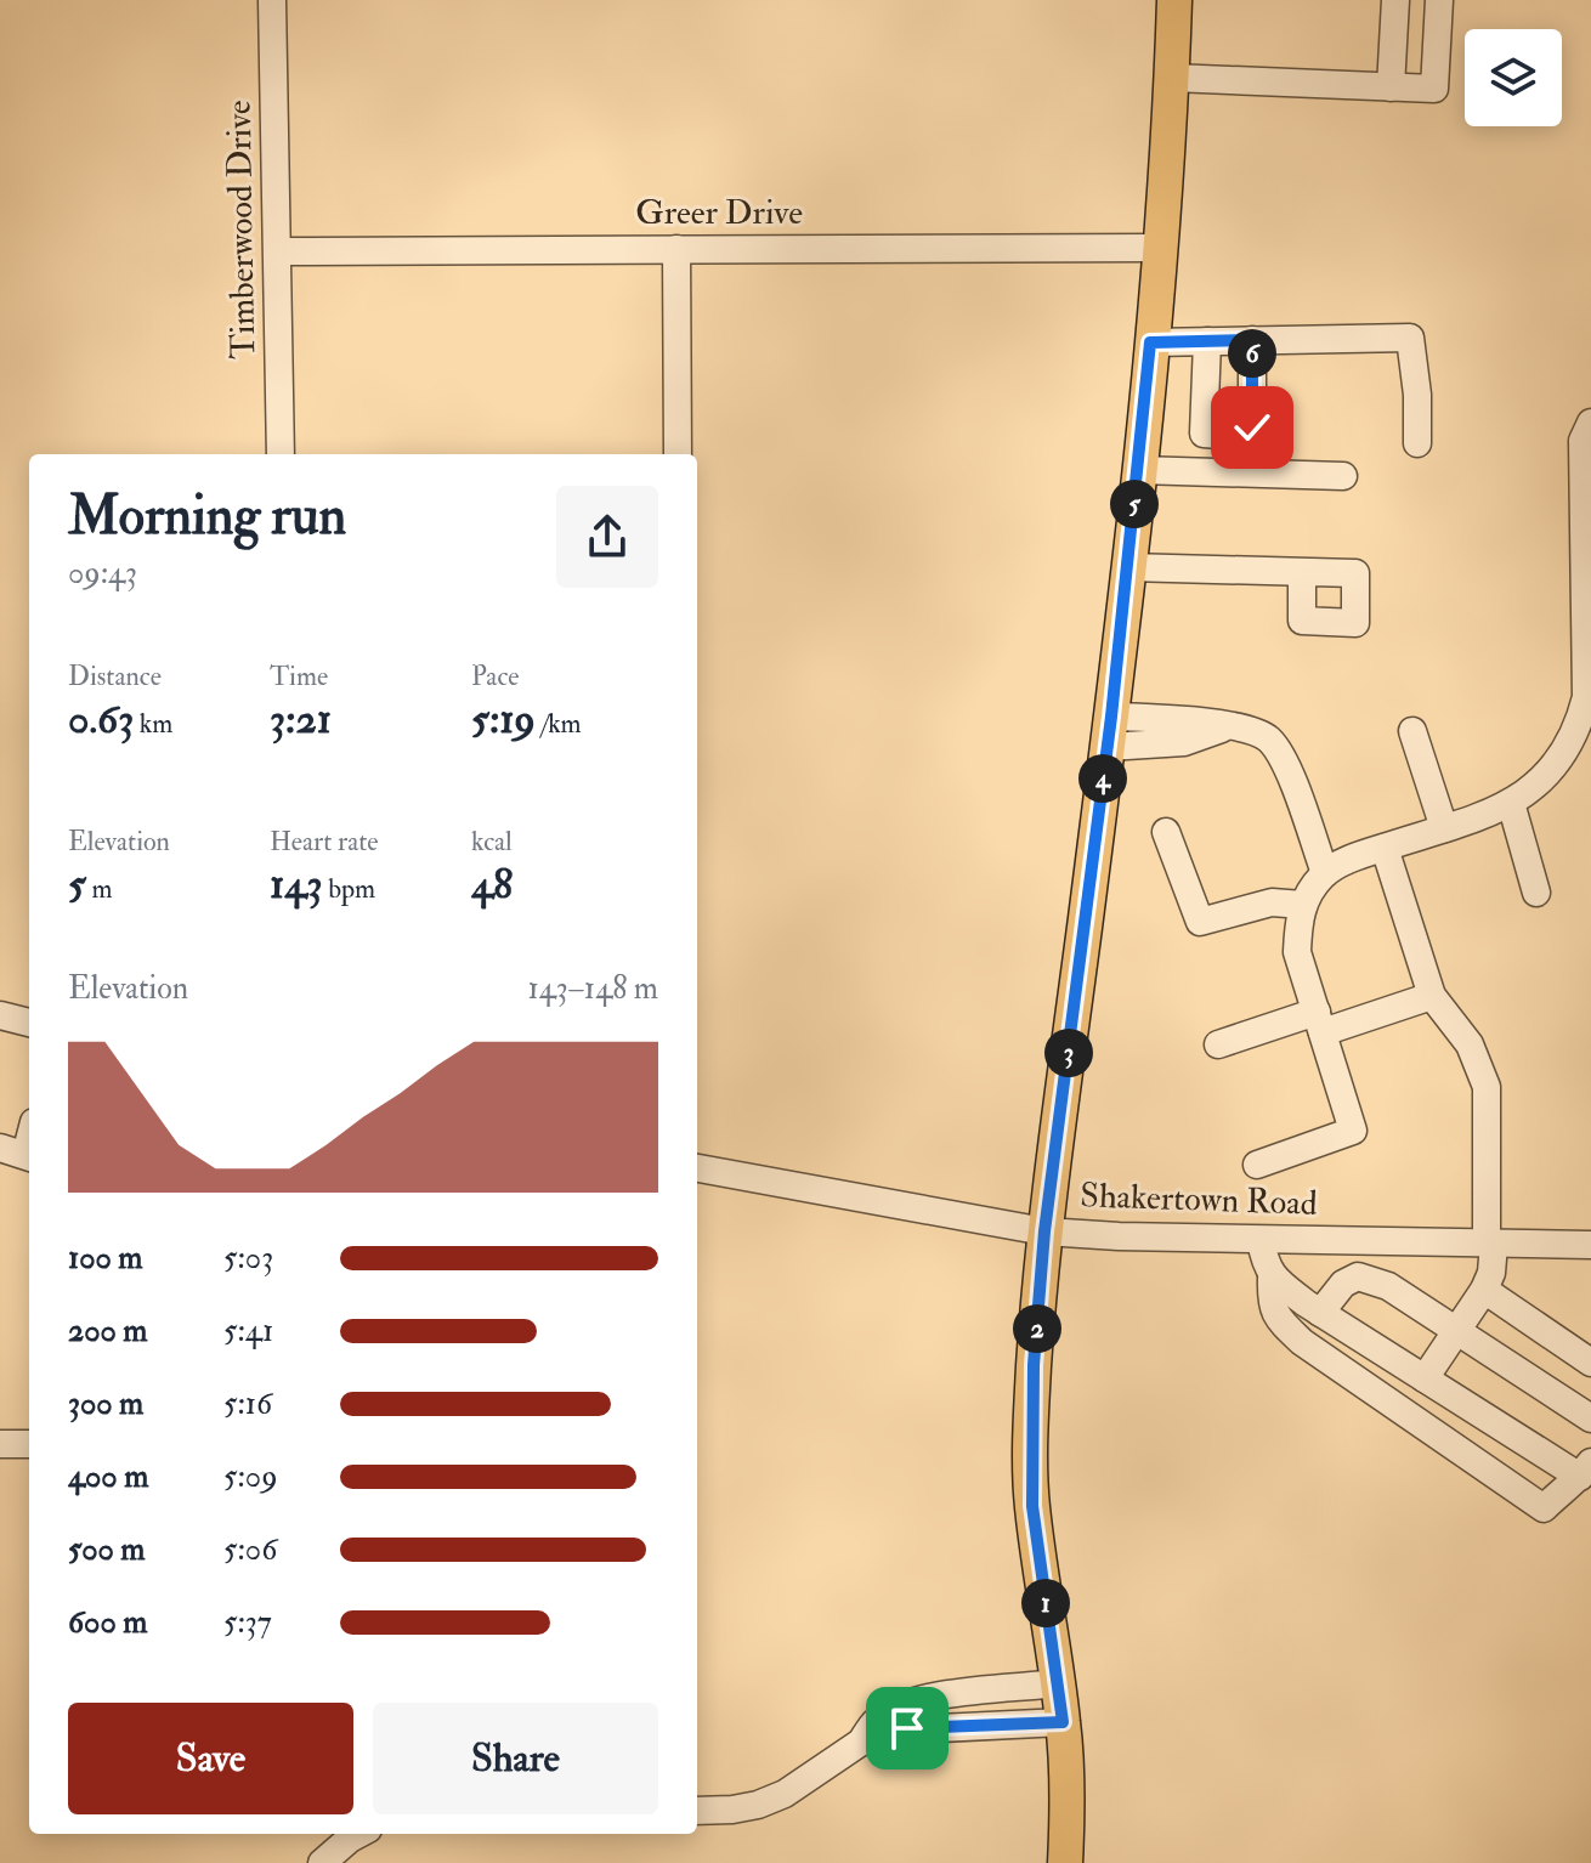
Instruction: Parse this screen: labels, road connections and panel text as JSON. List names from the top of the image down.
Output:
{
  "streets": {
    "street": ["Greer Drive", "Timberwood Drive", "Shakertown Road"]
  },
  "crossings": [
    ["Greer Drive", "Timberwood Drive"]
  ],
  "page": {
    "pins": [
      "6",
      "5",
      "4",
      "3",
      "2",
      "1"
    ],
    "heading": ["Morning run", "09:43"],
    "stats": [
      ["Distance", "0.63 km"],
      ["Time", "3:21"],
      ["Pace", "5:19 /km"],
      ["Elevation", "5 m"],
      ["Heart rate", "143 bpm"],
      ["kcal", "48"]
    ],
    "chart": ["Elevation", "143–148 m"],
    "list": [
      {
        "name": "100 m",
        "note": "5:03"
      },
      {
        "name": "200 m",
        "note": "5:41"
      },
      {
        "name": "300 m",
        "note": "5:16"
      },
      {
        "name": "400 m",
        "note": "5:09"
      },
      {
        "name": "500 m",
        "note": "5:06"
      },
      {
        "name": "600 m",
        "note": "5:37"
      }
    ],
    "buttons": ["Save", "Share"]
  }
}
